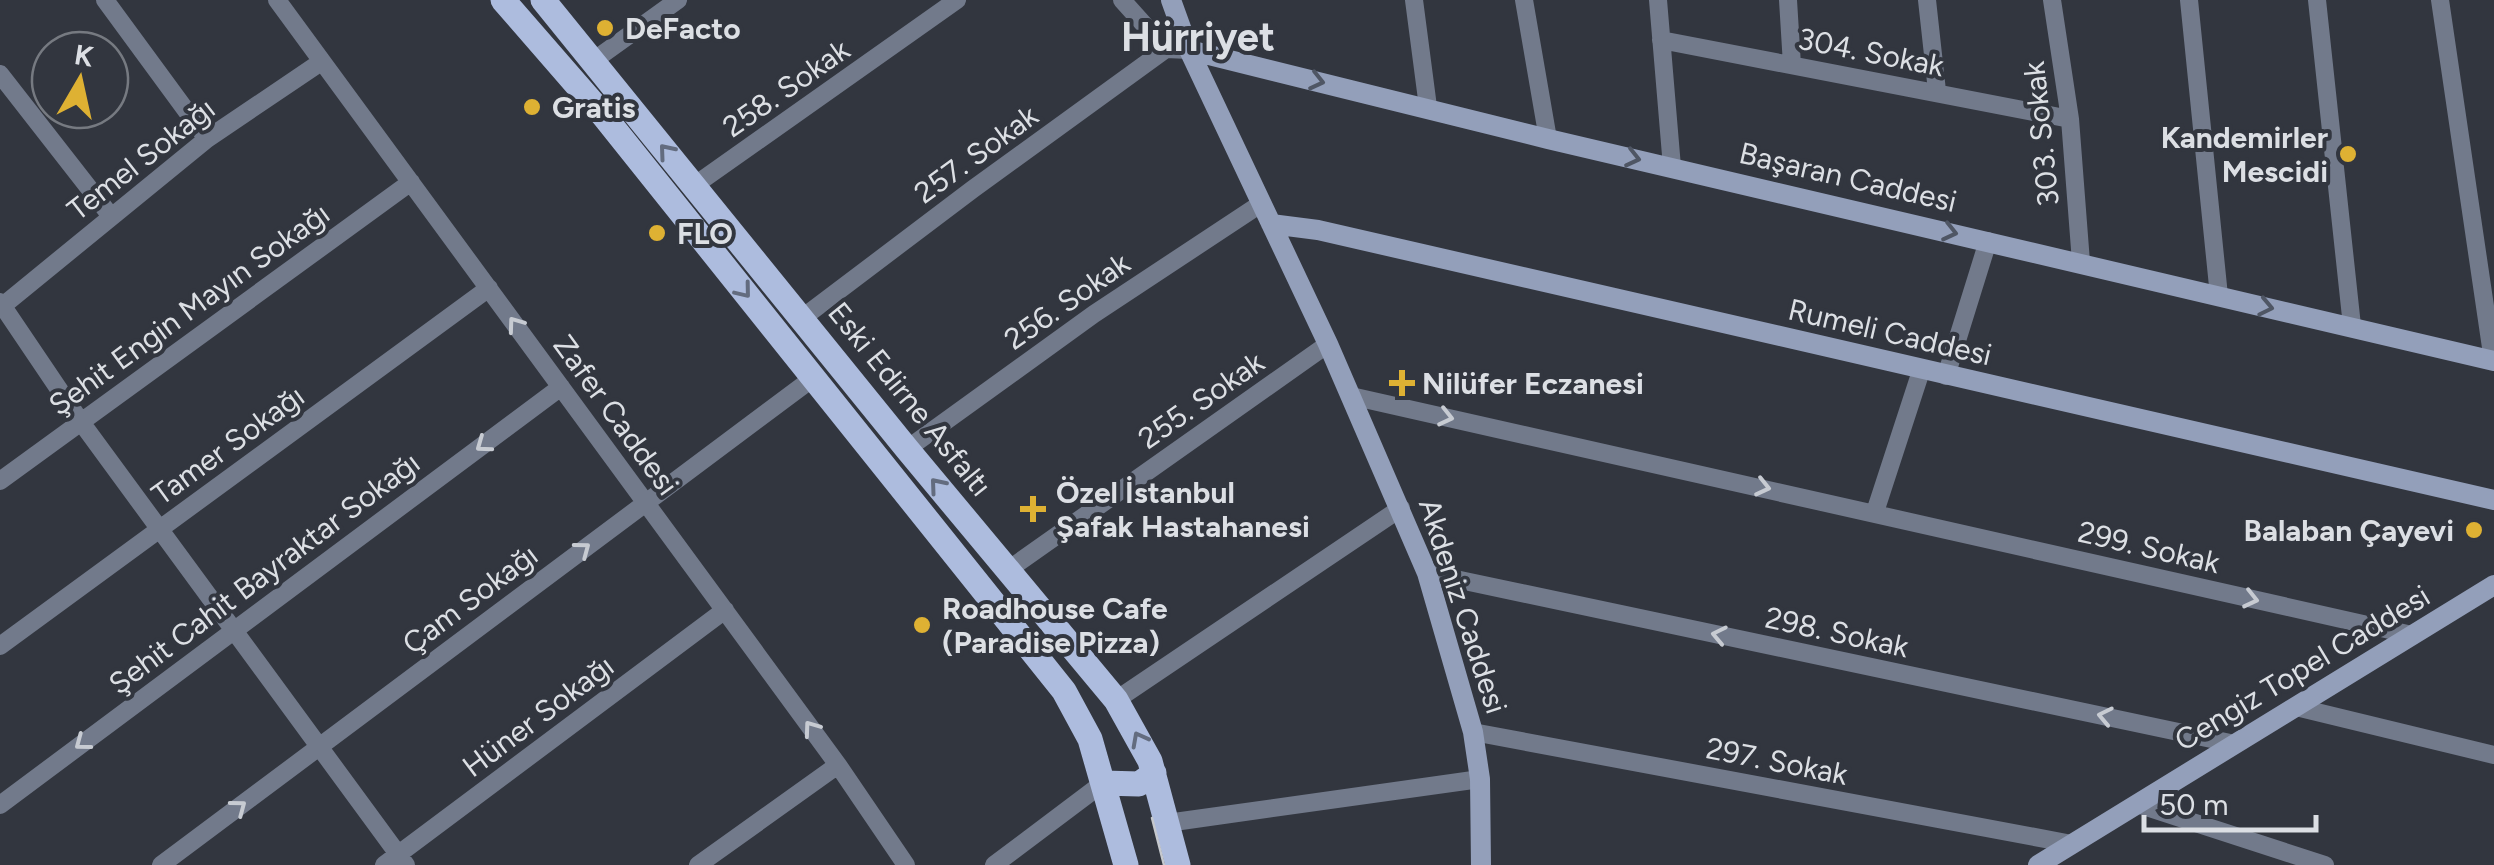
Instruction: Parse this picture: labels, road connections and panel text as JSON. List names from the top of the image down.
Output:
{
  "streets": {
    "main road": ["Eski Edirne Asfaltı"],
    "street": [
      "304. Sokak",
      "258. Sokak",
      "303. Sokak",
      "257. Sokak",
      "Temel Sokağı",
      "Başaran Caddesi",
      "256. Sokak",
      "Şehit Engin Mayın Sokağı",
      "Rumeli Caddesi",
      "255. Sokak",
      "Zafer Caddesi",
      "Tamer Sokağı",
      "299. Sokak",
      "Şehit Cahit Bayraktar Sokağı",
      "Çam Sokağı",
      "Akdeniz Caddesi",
      "298. Sokak",
      "Cengiz Topel Caddesi",
      "Hüner Sokağı",
      "297. Sokak"
    ]
  },
  "crossings": [
    ["304. Sokak", "303. Sokak"],
    ["258. Sokak", "Eski Edirne Asfaltı"],
    ["303. Sokak", "Başaran Caddesi"],
    ["257. Sokak", "Eski Edirne Asfaltı"],
    ["Temel Sokağı", "Zafer Caddesi"],
    ["Başaran Caddesi", "Akdeniz Caddesi"],
    ["256. Sokak", "Eski Edirne Asfaltı"],
    ["256. Sokak", "Akdeniz Caddesi"],
    ["Şehit Engin Mayın Sokağı", "Zafer Caddesi"],
    ["Rumeli Caddesi", "Akdeniz Caddesi"],
    ["Eski Edirne Asfaltı", "255. Sokak"],
    ["Eski Edirne Asfaltı", "Çam Sokağı"],
    ["255. Sokak", "Akdeniz Caddesi"],
    ["Zafer Caddesi", "Tamer Sokağı"],
    ["Zafer Caddesi", "Şehit Cahit Bayraktar Sokağı"],
    ["Zafer Caddesi", "Çam Sokağı"],
    ["Zafer Caddesi", "Hüner Sokağı"],
    ["299. Sokak", "Akdeniz Caddesi"],
    ["299. Sokak", "Cengiz Topel Caddesi"],
    ["Akdeniz Caddesi", "298. Sokak"],
    ["Akdeniz Caddesi", "297. Sokak"],
    ["298. Sokak", "Cengiz Topel Caddesi"],
    ["Cengiz Topel Caddesi", "297. Sokak"]
  ],
  "one_way": [
    "Başaran Caddesi",
    "299. Sokak",
    "Şehit Cahit Bayraktar Sokağı",
    "Çam Sokağı",
    "298. Sokak"
  ],
  "districts": ["Hürriyet"],
  "places": {
    "other": [
      "DeFacto",
      "Gratis",
      "Kandemirler Mescidi",
      "FLO",
      "Balaban Çayevi",
      "Roadhouse Cafe (Paradise Pizza)"
    ],
    "health": ["Nilüfer Eczanesi", "Özel İstanbul Şafak Hastahanesi"]
  },
  "scale_bar": "50 m",
  "north": "top"
}
